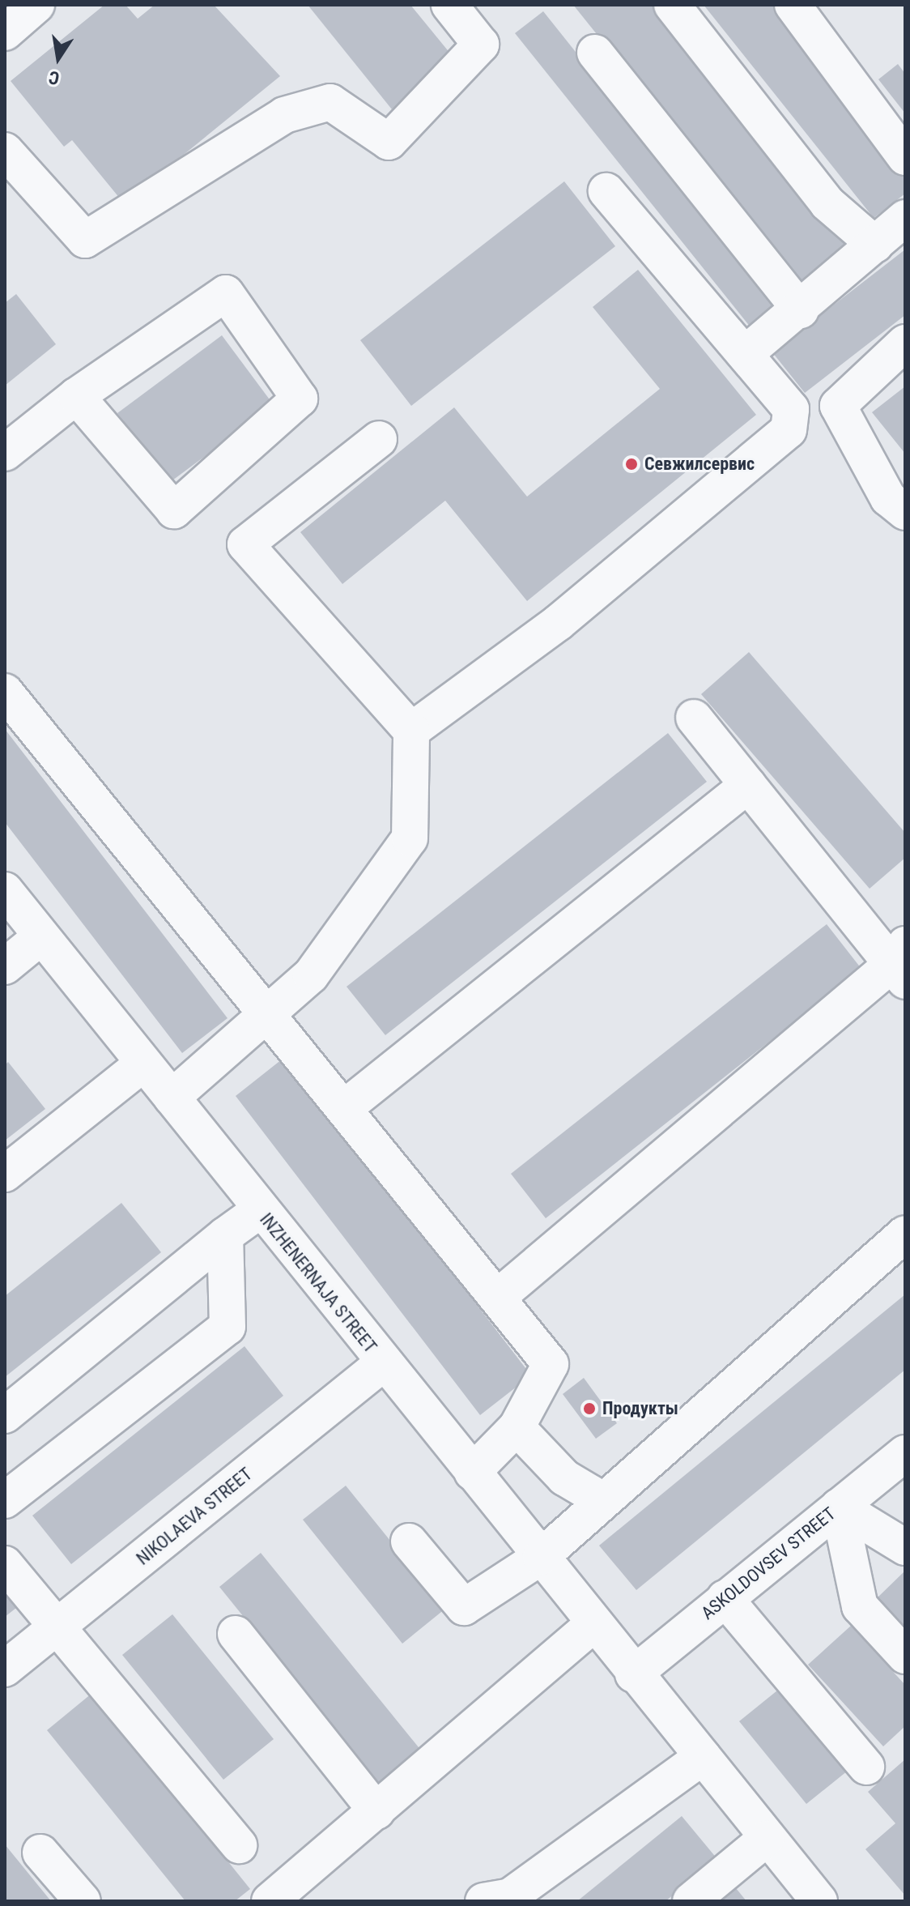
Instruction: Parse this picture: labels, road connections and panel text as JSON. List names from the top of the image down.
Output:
{
  "streets": {
    "street": ["INZHENERNAJA STREET", "NIKOLAEVA STREET", "ASKOLDOVSEV STREET"]
  },
  "crossings": [
    ["INZHENERNAJA STREET", "NIKOLAEVA STREET"],
    ["INZHENERNAJA STREET", "ASKOLDOVSEV STREET"]
  ],
  "places": ["Севжилсервис", "Продукты"],
  "north": "bottom"
}
